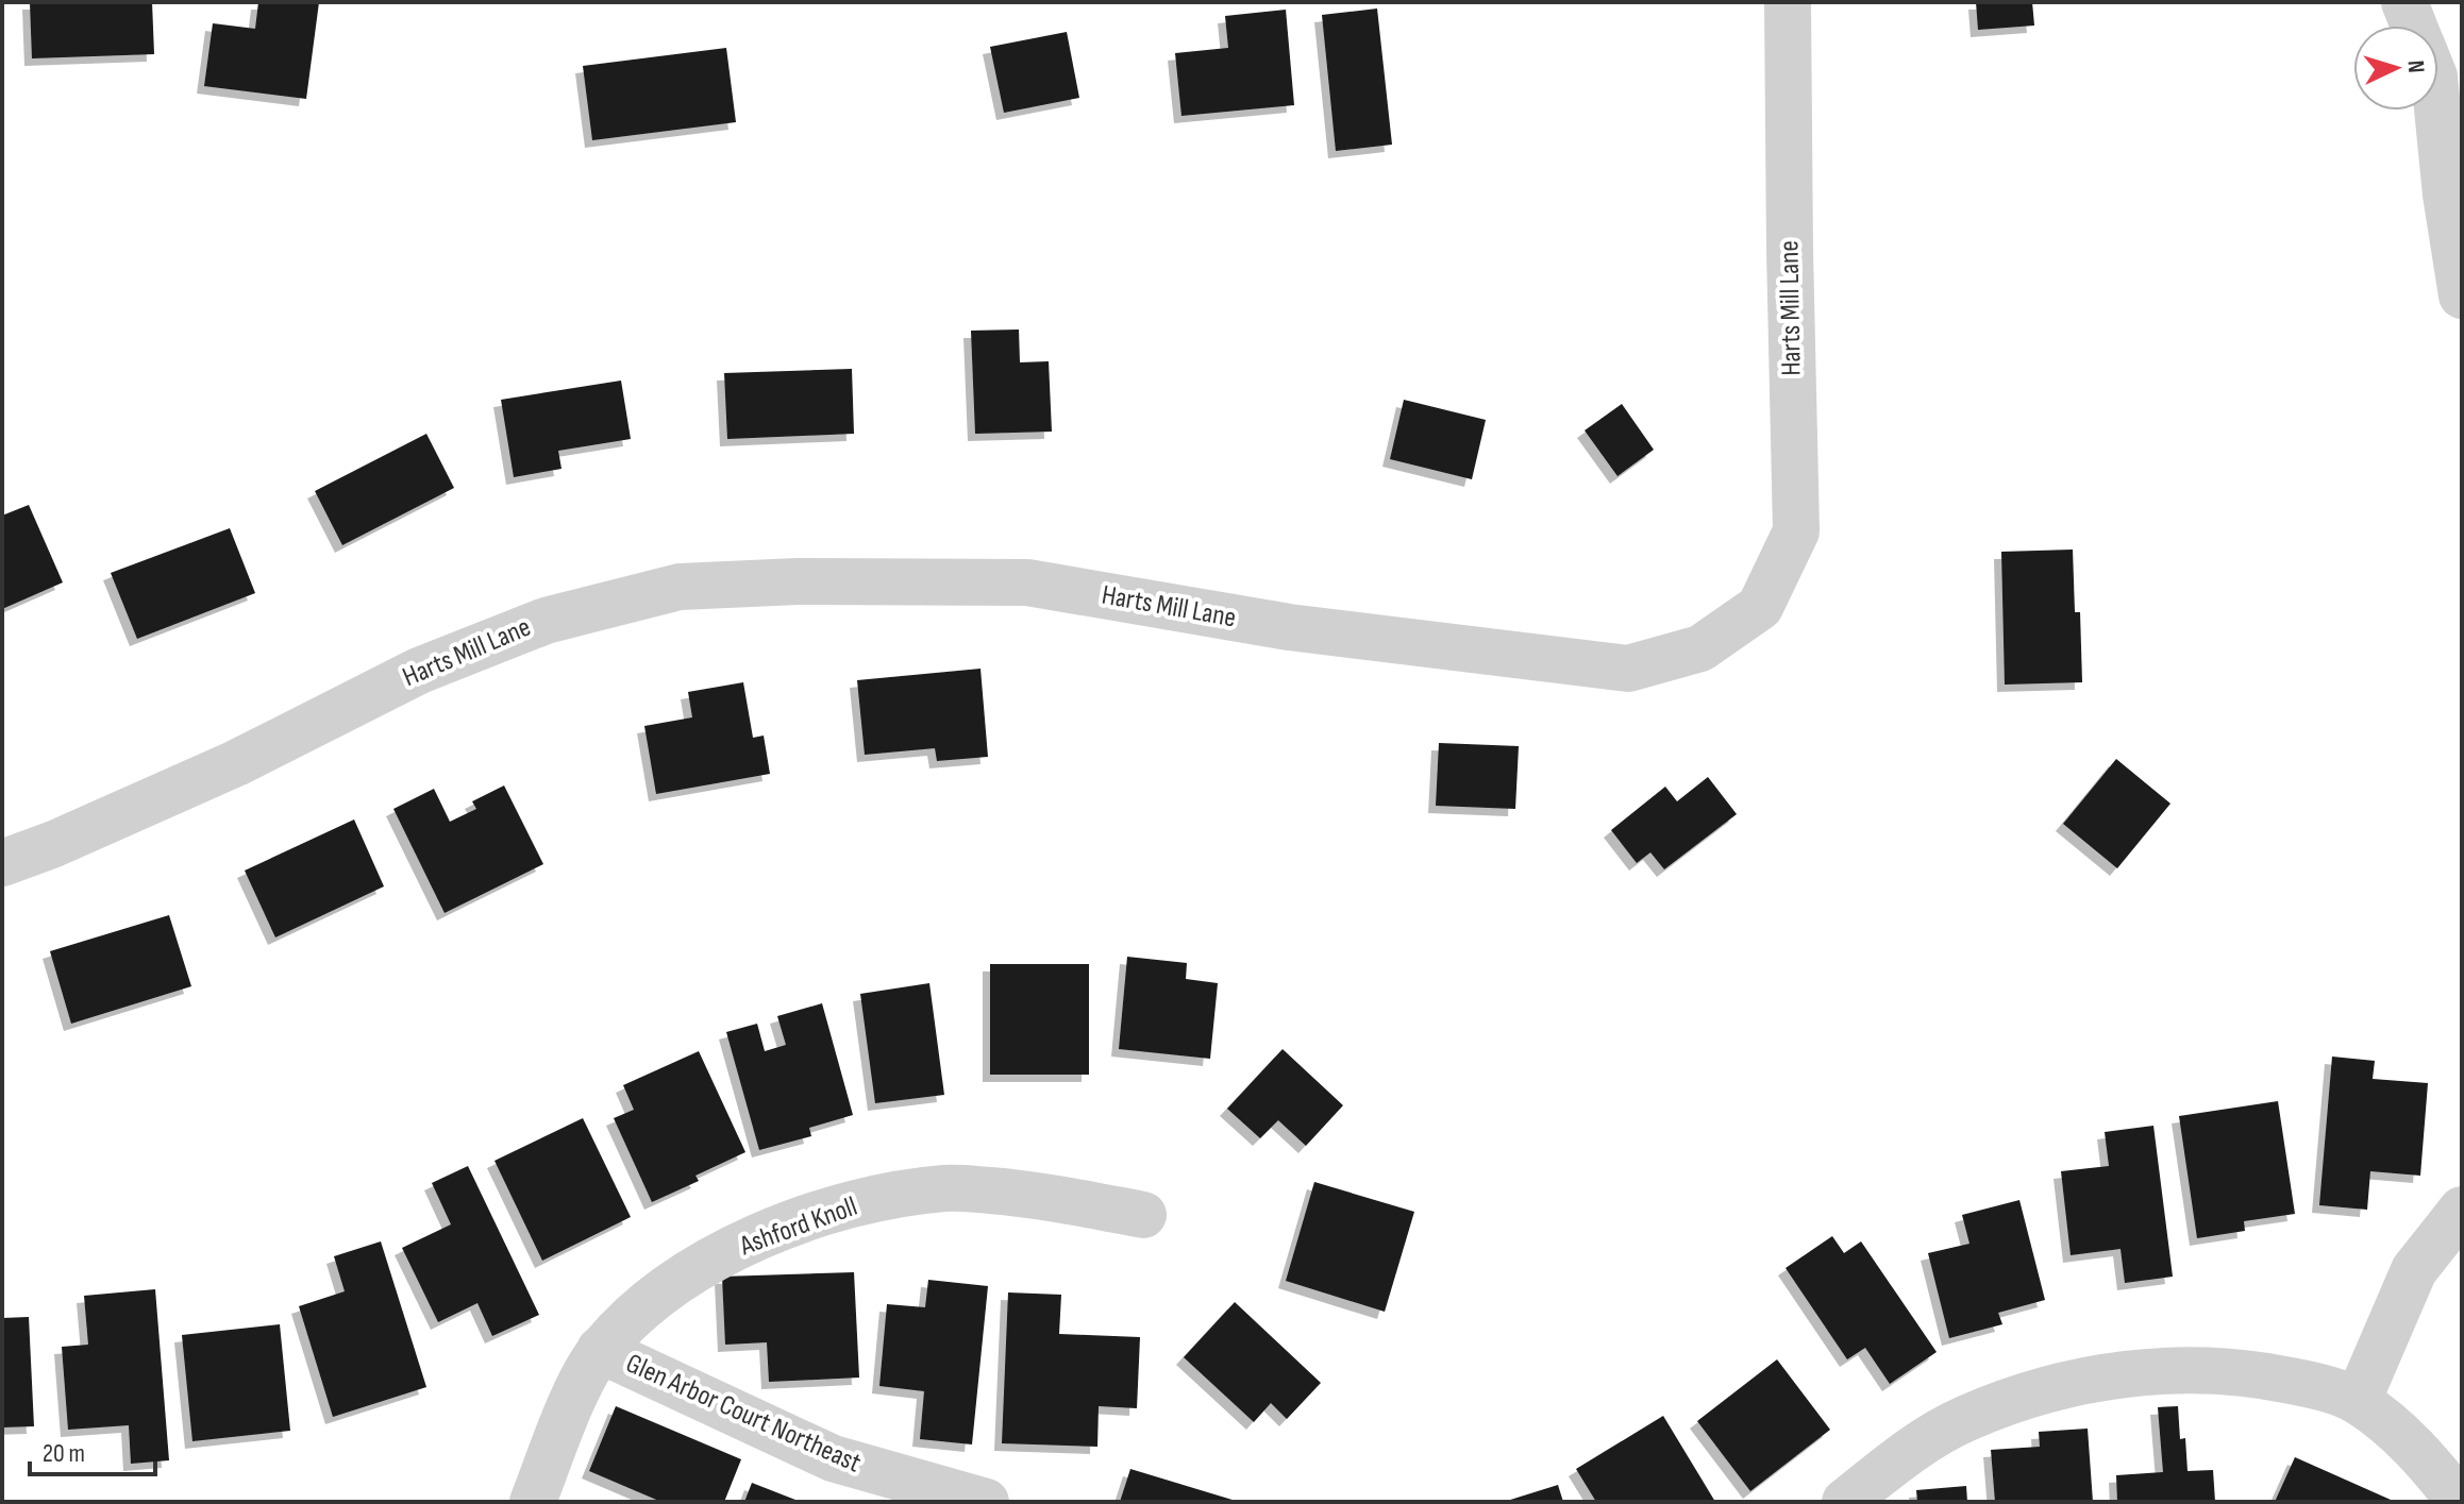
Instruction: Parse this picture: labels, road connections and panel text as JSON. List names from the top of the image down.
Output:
{
  "streets": {
    "street": ["Harts Mill Lane", "Ashford Knoll", "Glen Arbor Court Northeast"]
  },
  "crossings": [
    ["Ashford Knoll", "Glen Arbor Court Northeast"]
  ],
  "scale_bar": "20 m",
  "north": "right"
}
